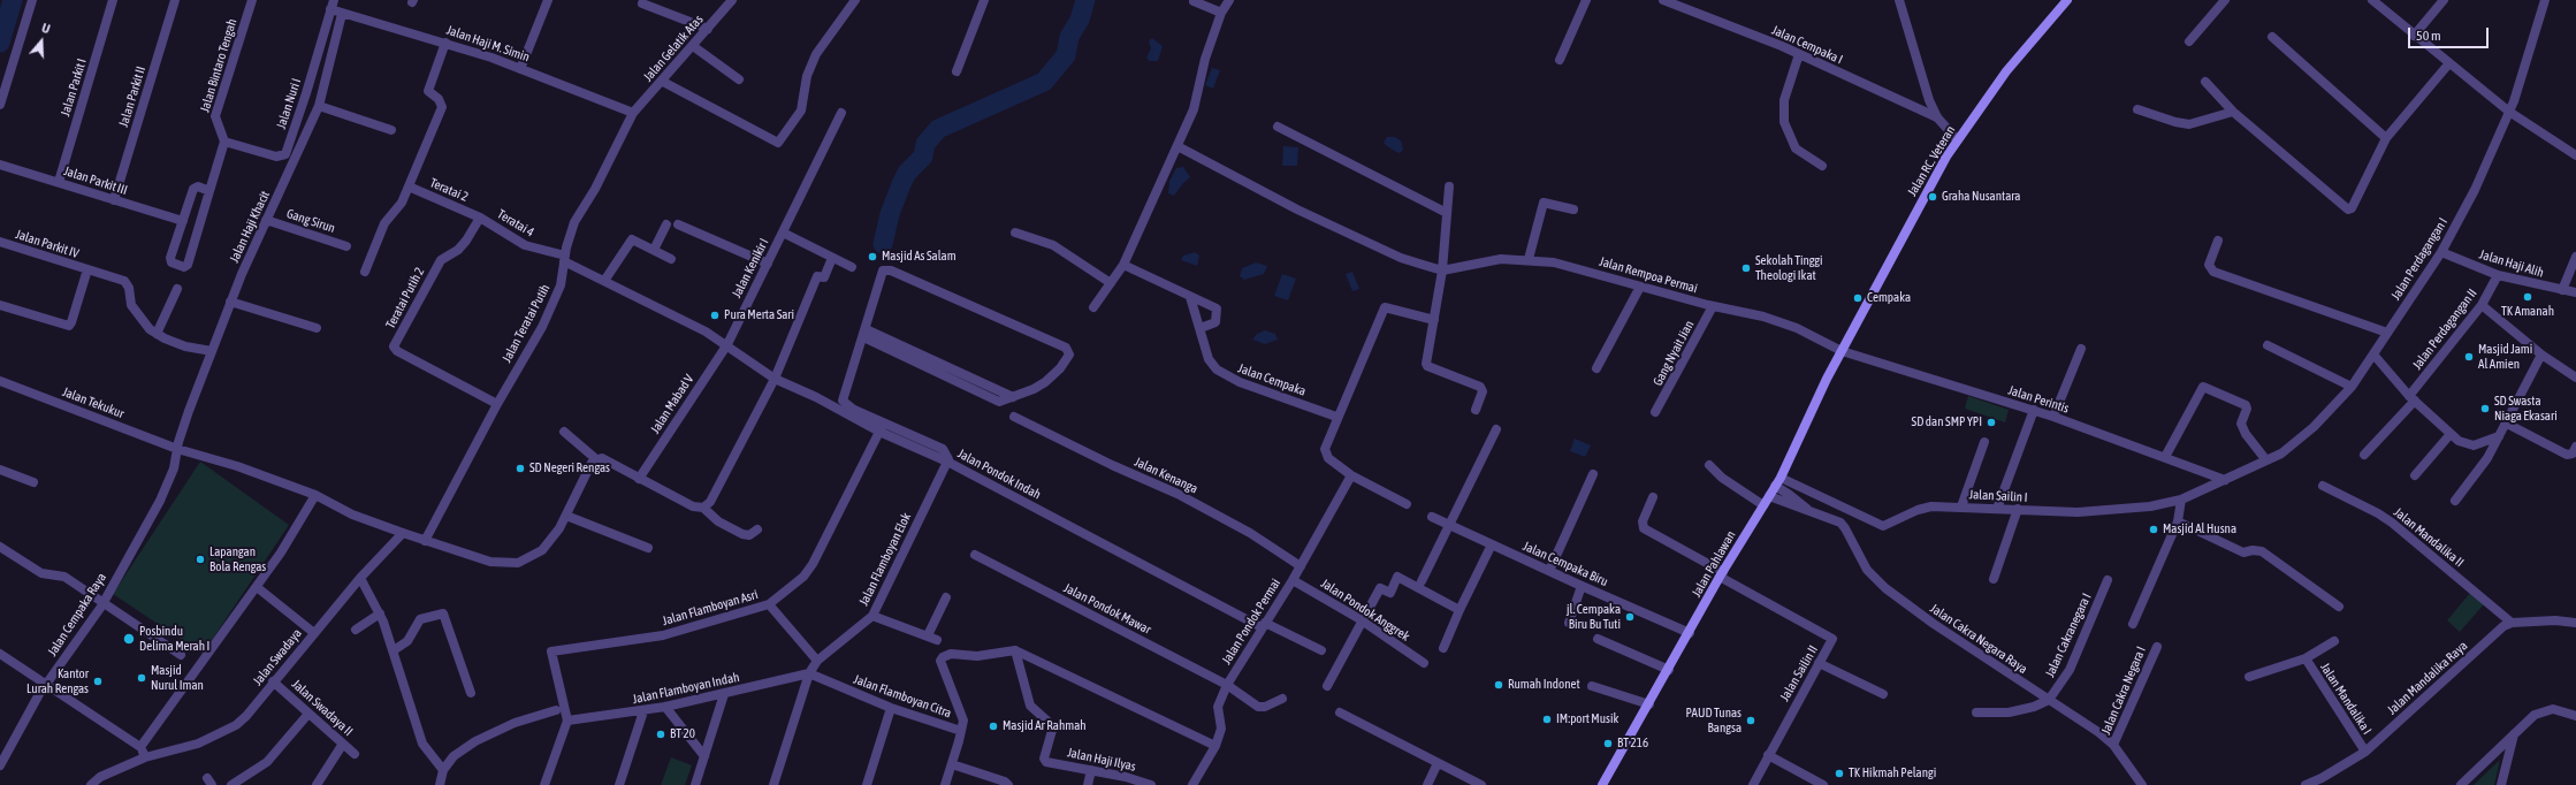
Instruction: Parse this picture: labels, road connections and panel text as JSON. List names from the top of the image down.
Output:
{
  "streets": {
    "main road": ["Jalan RC. Veteran", "Jalan Pahlawan"],
    "street": [
      "Jalan Haji M. Simin",
      "Jalan Cempaka I",
      "Jalan Gelatik Atas",
      "Jalan Bintaro Tengah",
      "Jalan Parkit I",
      "Jalan Parkit II",
      "Jalan Nuri I",
      "Jalan Parkit III",
      "Teratai 2",
      "Gang Sirun",
      "Teratai 4",
      "Jalan Haji Khacit",
      "Jalan Parkit IV",
      "Jalan Perdagangan I",
      "Jalan Haji Alih",
      "Jalan Kenikir I",
      "Jalan Rempoa Permai",
      "Teratai Putih 2",
      "Jalan Teratai Putih",
      "Jalan Perdagangan II",
      "Gang Nyait Jian",
      "Jalan Cempaka",
      "Jalan Perintis",
      "Jalan Tekukur",
      "Jalan Mabad V",
      "Jalan Pondok Indah",
      "Jalan Kenanga",
      "Jalan Sailin I",
      "Jalan Mandalika II",
      "Jalan Flamboyan Elok",
      "Jalan Cempaka Biru",
      "Jalan Flamboyan Asri",
      "Jalan Pondok Mawar",
      "Jalan Pondok Anggrek",
      "Jalan Cempaka Raya",
      "Jalan Pondok Permai",
      "Jalan Cakranegara I",
      "Jalan Cakra Negara Raya",
      "Jalan Swadaya",
      "Jalan Sailin II",
      "Jalan Mandalika Raya",
      "Jalan Flamboyan Indah",
      "Jalan Cakra Negara I",
      "Jalan Flamboyan Citra",
      "Jalan Mandalika I",
      "Jalan Swadaya II",
      "Jalan Haji Ilyas"
    ]
  },
  "crossings": [
    ["Jalan Haji M. Simin", "Jalan Gelatik Atas"],
    ["Jalan Haji M. Simin", "Jalan Nuri I"],
    ["Jalan Haji M. Simin", "Jalan Haji Khacit"],
    ["Jalan Haji M. Simin", "Jalan Teratai Putih"],
    ["Jalan Gelatik Atas", "Jalan Teratai Putih"],
    ["Jalan Bintaro Tengah", "Jalan Nuri I"],
    ["Jalan Parkit I", "Jalan Parkit III"],
    ["Jalan Parkit II", "Jalan Parkit III"],
    ["Jalan RC. Veteran", "Jalan Rempoa Permai"],
    ["Jalan RC. Veteran", "Jalan Perintis"],
    ["Jalan RC. Veteran", "Jalan Pahlawan"],
    ["Teratai 2", "Teratai 4"],
    ["Teratai 2", "Teratai Putih 2"],
    ["Gang Sirun", "Jalan Haji Khacit"],
    ["Teratai 4", "Teratai Putih 2"],
    ["Teratai 4", "Jalan Teratai Putih"],
    ["Jalan Haji Khacit", "Jalan Tekukur"],
    ["Jalan Haji Khacit", "Jalan Cempaka Raya"],
    ["Jalan Perdagangan I", "Jalan Haji Alih"],
    ["Jalan Perdagangan I", "Jalan Perintis"],
    ["Jalan Perdagangan I", "Jalan Sailin I"],
    ["Jalan Haji Alih", "Jalan Perdagangan II"],
    ["Jalan Kenikir I", "Jalan Mabad V"],
    ["Jalan Kenikir I", "Jalan Pondok Indah"],
    ["Jalan Rempoa Permai", "Gang Nyait Jian"],
    ["Jalan Rempoa Permai", "Jalan Perintis"],
    ["Jalan Rempoa Permai", "Jalan Pahlawan"],
    ["Teratai Putih 2", "Jalan Teratai Putih"],
    ["Jalan Teratai Putih", "Jalan Tekukur"],
    ["Jalan Perintis", "Jalan Sailin I"],
    ["Jalan Perintis", "Jalan Pahlawan"],
    ["Jalan Tekukur", "Jalan Cempaka Raya"],
    ["Jalan Tekukur", "Jalan Swadaya"],
    ["Jalan Mabad V", "Jalan Pondok Indah"],
    ["Jalan Pondok Indah", "Jalan Flamboyan Elok"],
    ["Jalan Pondok Indah", "Jalan Flamboyan Asri"],
    ["Jalan Pondok Indah", "Jalan Pondok Permai"],
    ["Jalan Kenanga", "Jalan Pondok Permai"],
    ["Jalan Sailin I", "Jalan Pahlawan"],
    ["Jalan Mandalika II", "Jalan Mandalika Raya"],
    ["Jalan Flamboyan Elok", "Jalan Flamboyan Indah"],
    ["Jalan Flamboyan Elok", "Jalan Flamboyan Citra"],
    ["Jalan Cempaka Biru", "Jalan Pahlawan"],
    ["Jalan Pahlawan", "Jalan Cakra Negara Raya"],
    ["Jalan Pahlawan", "Jalan Sailin II"],
    ["Jalan Flamboyan Asri", "Jalan Flamboyan Indah"],
    ["Jalan Pondok Mawar", "Jalan Pondok Permai"],
    ["Jalan Pondok Anggrek", "Jalan Pondok Permai"],
    ["Jalan Cakranegara I", "Jalan Cakra Negara Raya"],
    ["Jalan Cakra Negara Raya", "Jalan Cakra Negara I"],
    ["Jalan Swadaya", "Jalan Swadaya II"],
    ["Jalan Mandalika Raya", "Jalan Mandalika I"],
    ["Jalan Flamboyan Indah", "Jalan Flamboyan Citra"]
  ],
  "places": [
    "Graha Nusantara",
    "Masjid As Salam",
    "Sekolah Tinggi Theologi Ikat",
    "TK Amanah",
    "Cempaka",
    "Pura Merta Sari",
    "Masjid Jami Al Amien",
    "SD Swasta Niaga Ekasari",
    "SD dan SMP YPI",
    "SD Negeri Rengas",
    "Masjid Al Husna",
    "Lapangan Bola Rengas",
    "jl. Cempaka Biru Bu Tuti",
    "Posbindu Delima Merah I",
    "Masjid Nurul Iman",
    "Kantor Lurah Rengas",
    "Rumah Indonet",
    "IM:port Musik",
    "PAUD Tunas Bangsa",
    "Masjid Ar Rahmah",
    "BT 20",
    "BT 216",
    "TK Hikmah Pelangi"
  ],
  "scale_bar": "50 m",
  "north": "top"
}
